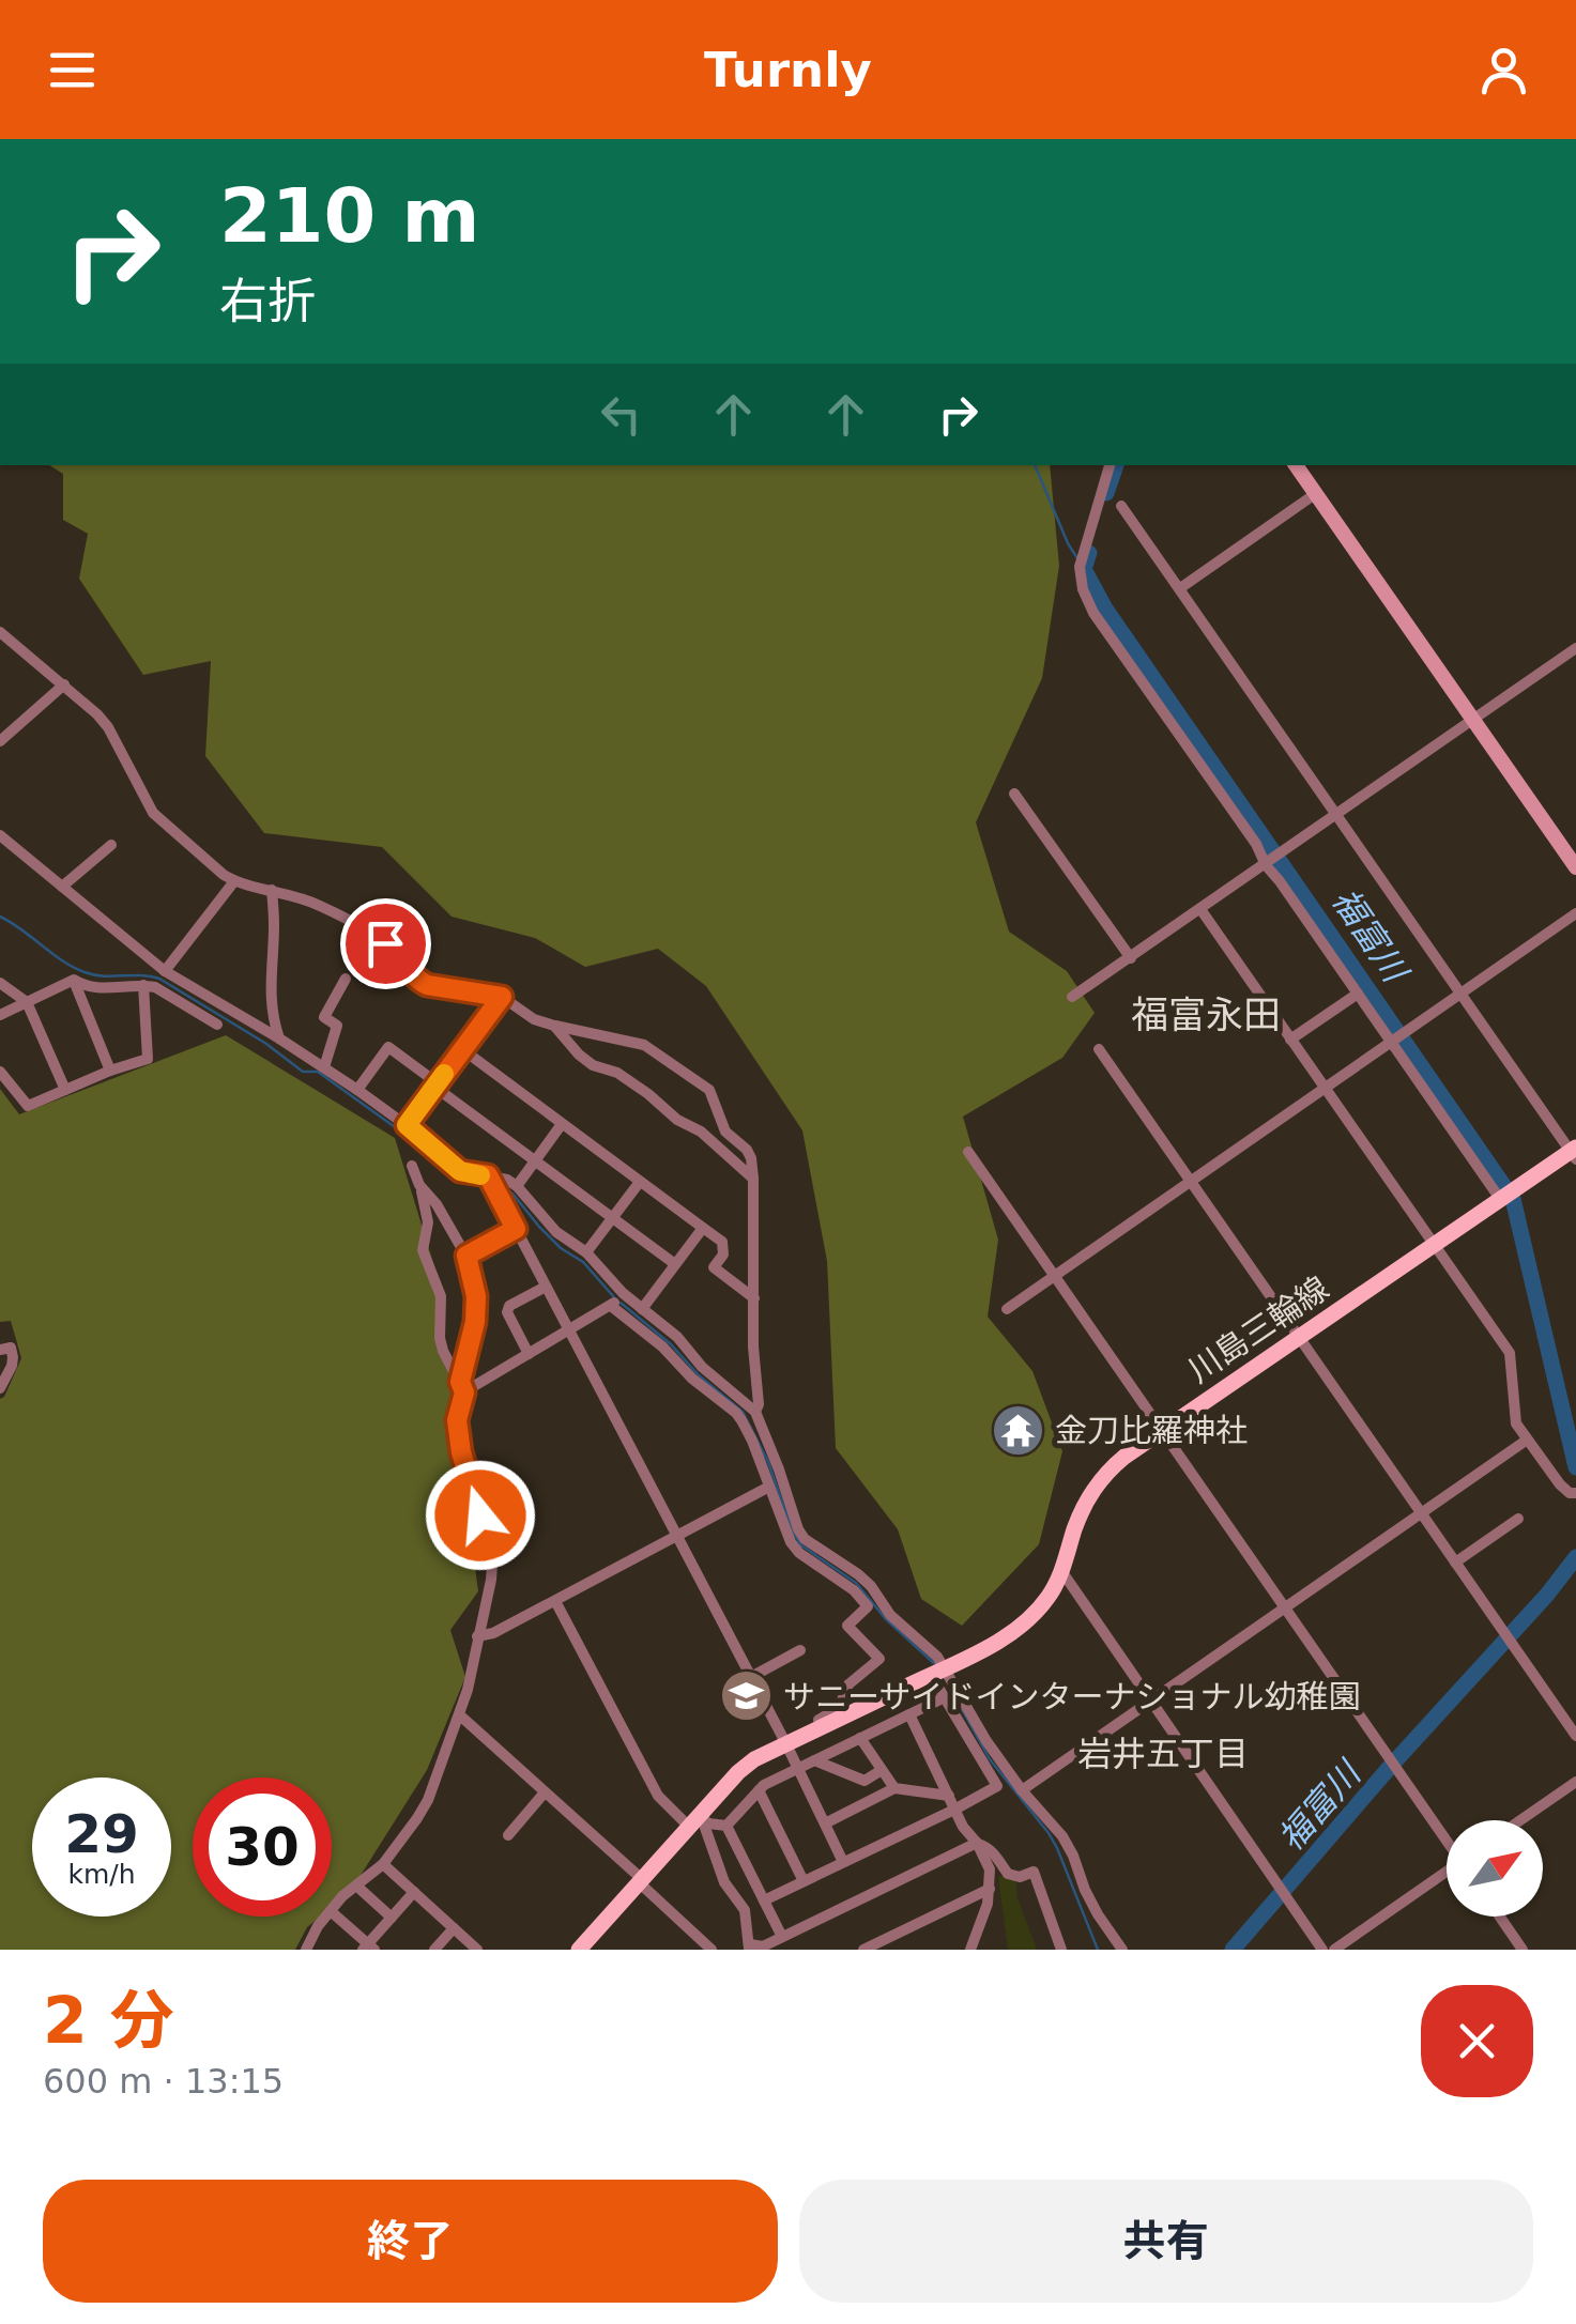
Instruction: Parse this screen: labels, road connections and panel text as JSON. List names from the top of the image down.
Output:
{
  "streets": {
    "main road": ["川島三輪線"]
  },
  "districts": ["福富永田", "岩井五丁目"],
  "water": ["福富川"],
  "places": {
    "temple": ["金刀比羅神社"],
    "school or university": ["サニーサイドインターナショナル幼稚園"]
  },
  "north": "top right",
  "page": {
    "header": "Turnly",
    "turn": ["210 m", "右折"],
    "speed": "29 km/h",
    "limit": "30",
    "heading": ["2 分", "600 m · 13:15"],
    "buttons": ["終了", "共有"]
  }
}
